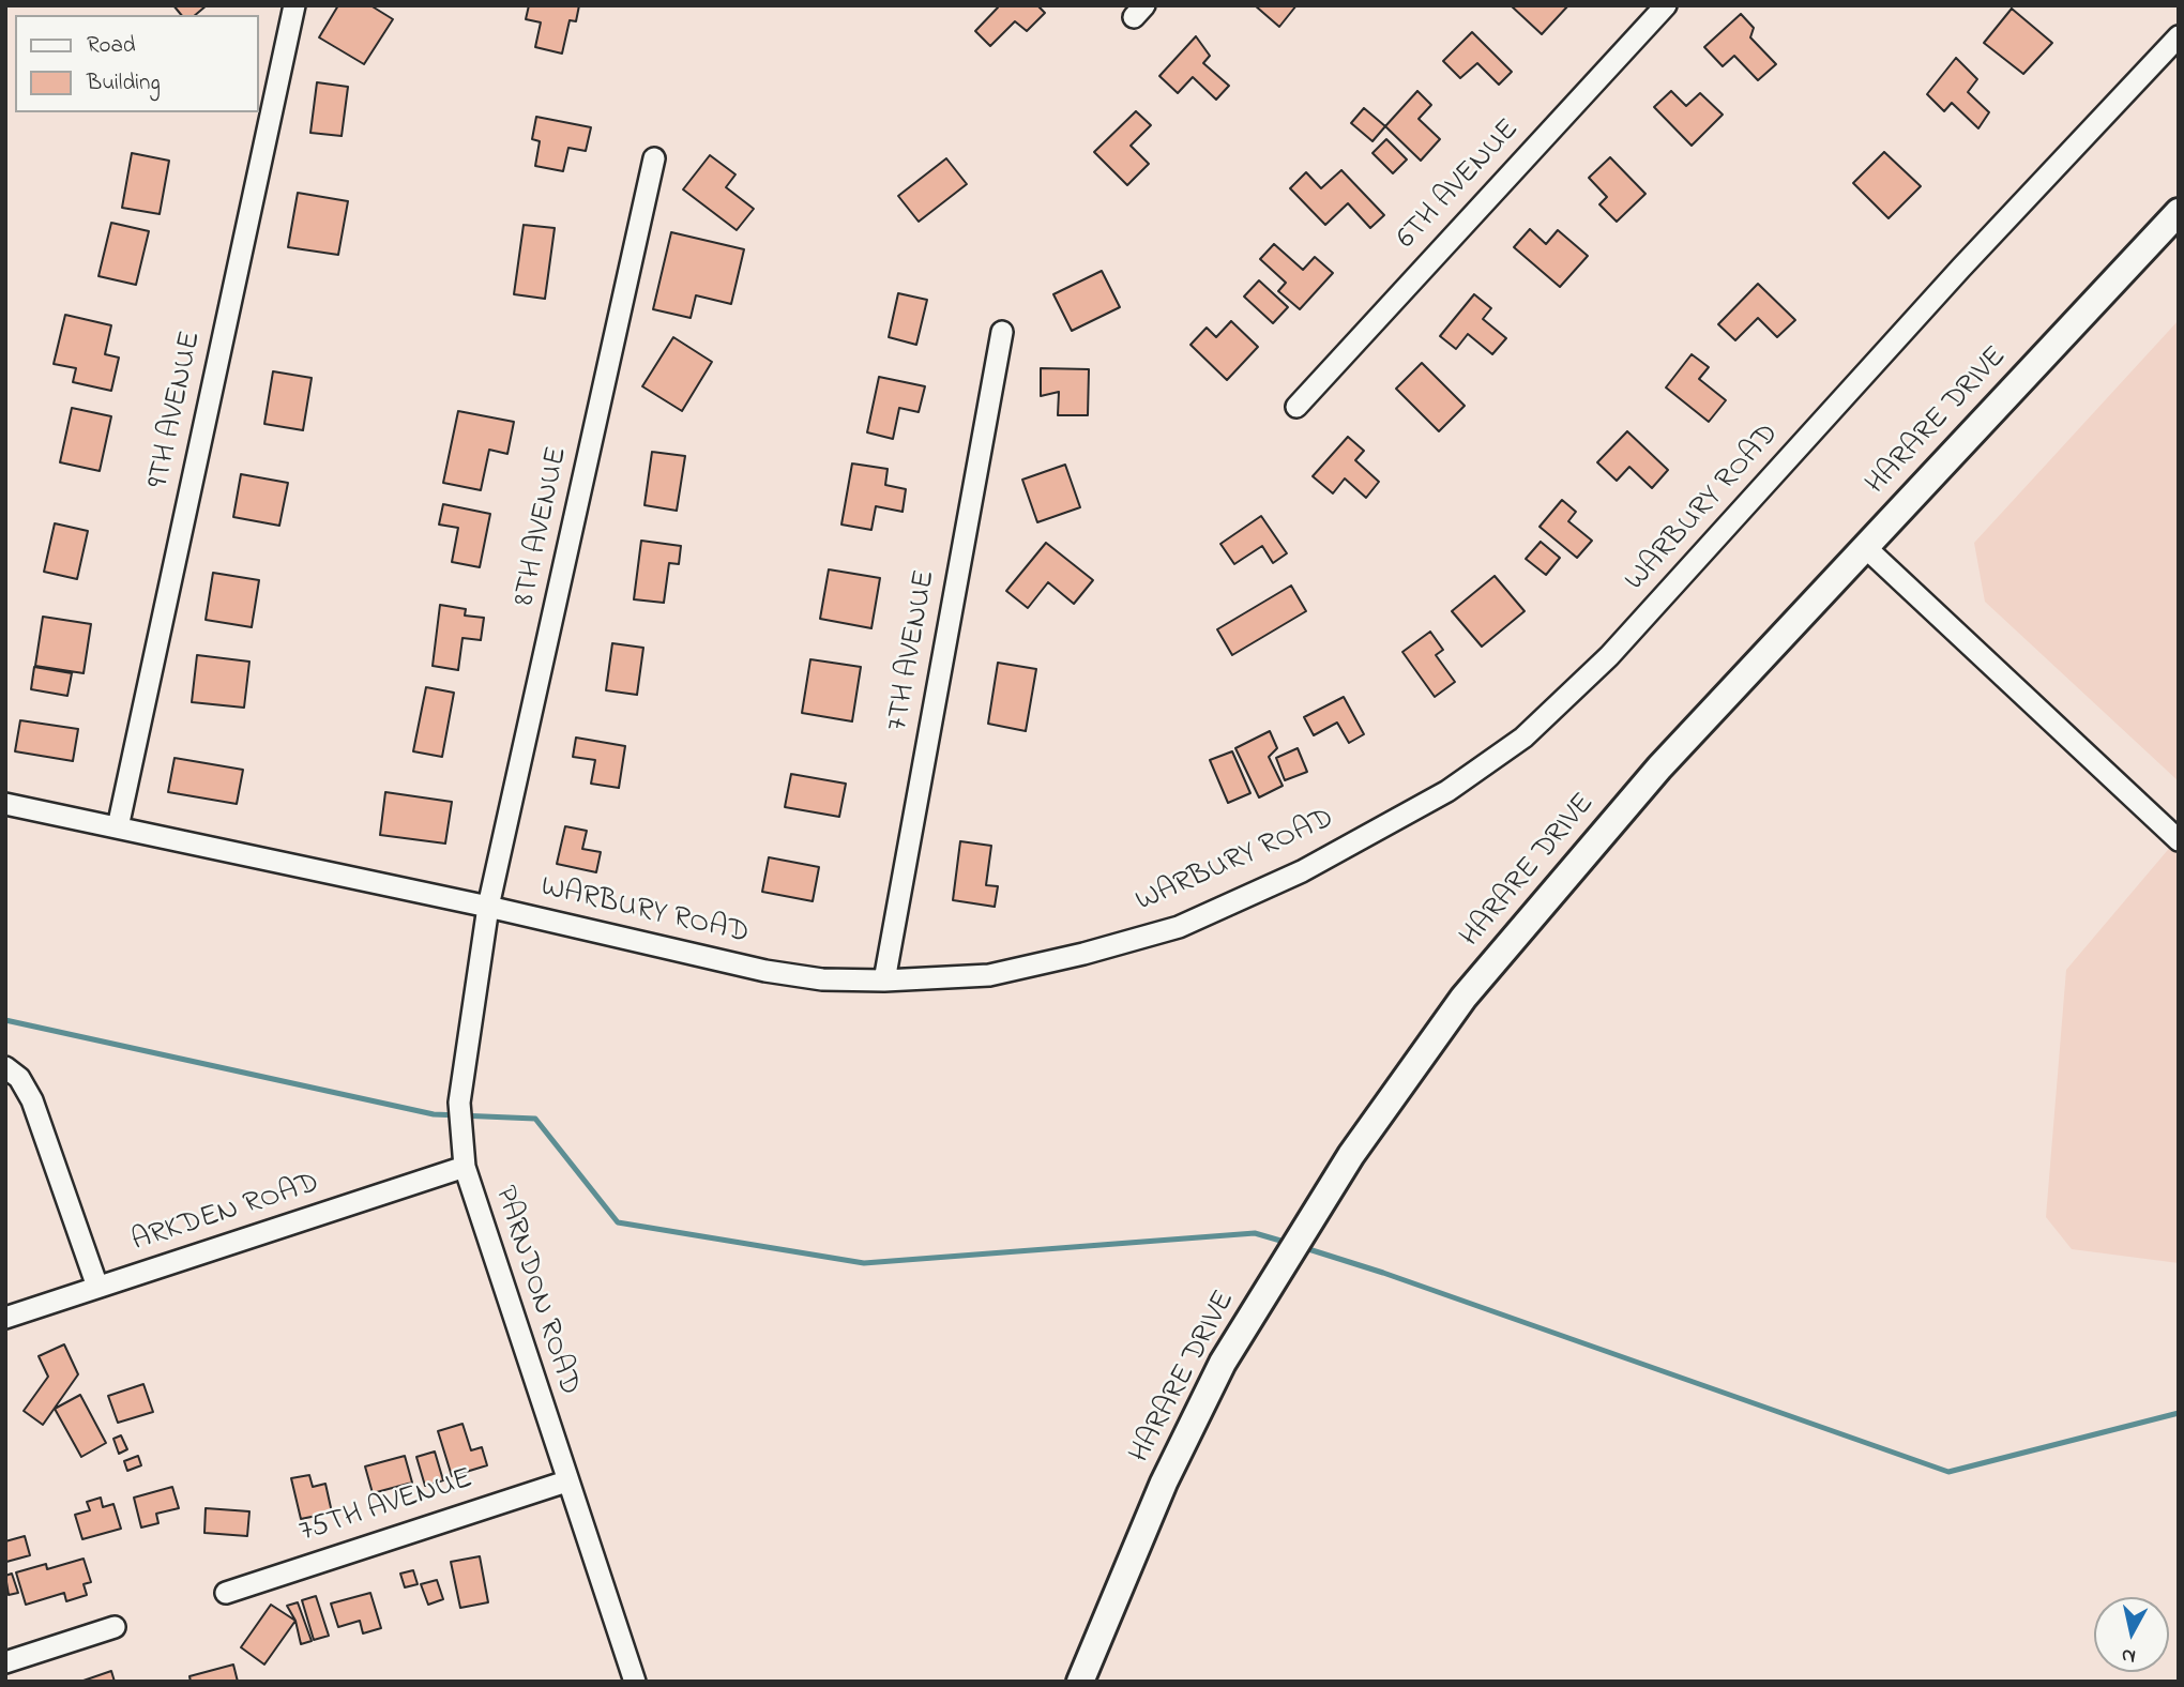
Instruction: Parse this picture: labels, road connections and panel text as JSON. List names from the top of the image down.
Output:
{
  "streets": {
    "main road": ["HARARE DRIVE"],
    "street": [
      "6TH AVENUE",
      "9TH AVENUE",
      "WARBURY ROAD",
      "8TH AVENUE",
      "7TH AVENUE",
      "ARKDEN ROAD",
      "PARNDON ROAD",
      "75TH AVENUE"
    ]
  },
  "crossings": [
    ["9TH AVENUE", "WARBURY ROAD"],
    ["WARBURY ROAD", "8TH AVENUE"],
    ["WARBURY ROAD", "7TH AVENUE"],
    ["WARBURY ROAD", "PARNDON ROAD"],
    ["8TH AVENUE", "PARNDON ROAD"],
    ["ARKDEN ROAD", "PARNDON ROAD"],
    ["PARNDON ROAD", "75TH AVENUE"]
  ],
  "legend": ["Road", "Building"],
  "north": "bottom"
}
